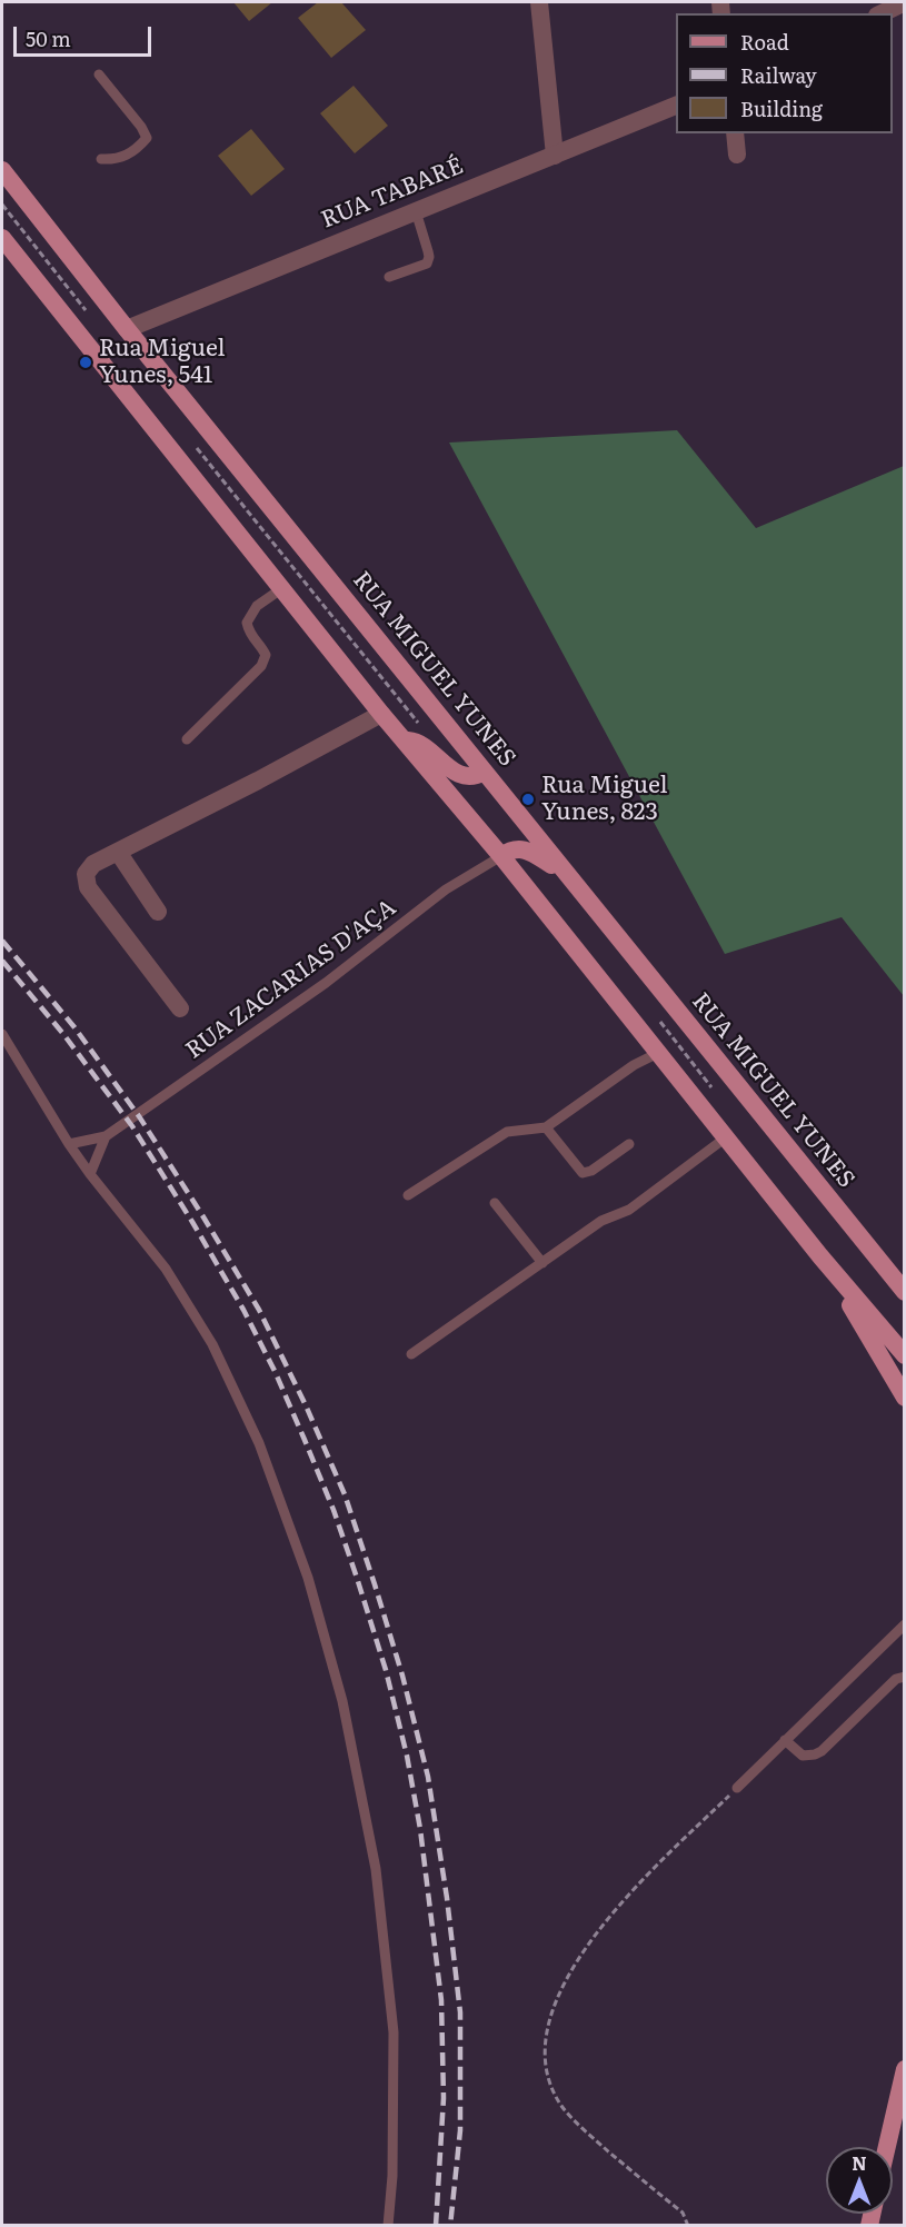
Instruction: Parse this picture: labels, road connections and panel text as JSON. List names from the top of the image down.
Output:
{
  "streets": {
    "main road": ["RUA MIGUEL YUNES"],
    "street": ["RUA TABARÉ"],
    "lane": ["RUA ZACARIAS D'AÇA"]
  },
  "crossings": [
    ["RUA TABARÉ", "RUA MIGUEL YUNES"]
  ],
  "places": ["Rua Miguel Yunes, 541", "Rua Miguel Yunes, 823"],
  "legend": ["Road", "Railway", "Building"],
  "scale_bar": "50 m",
  "north": "top"
}
